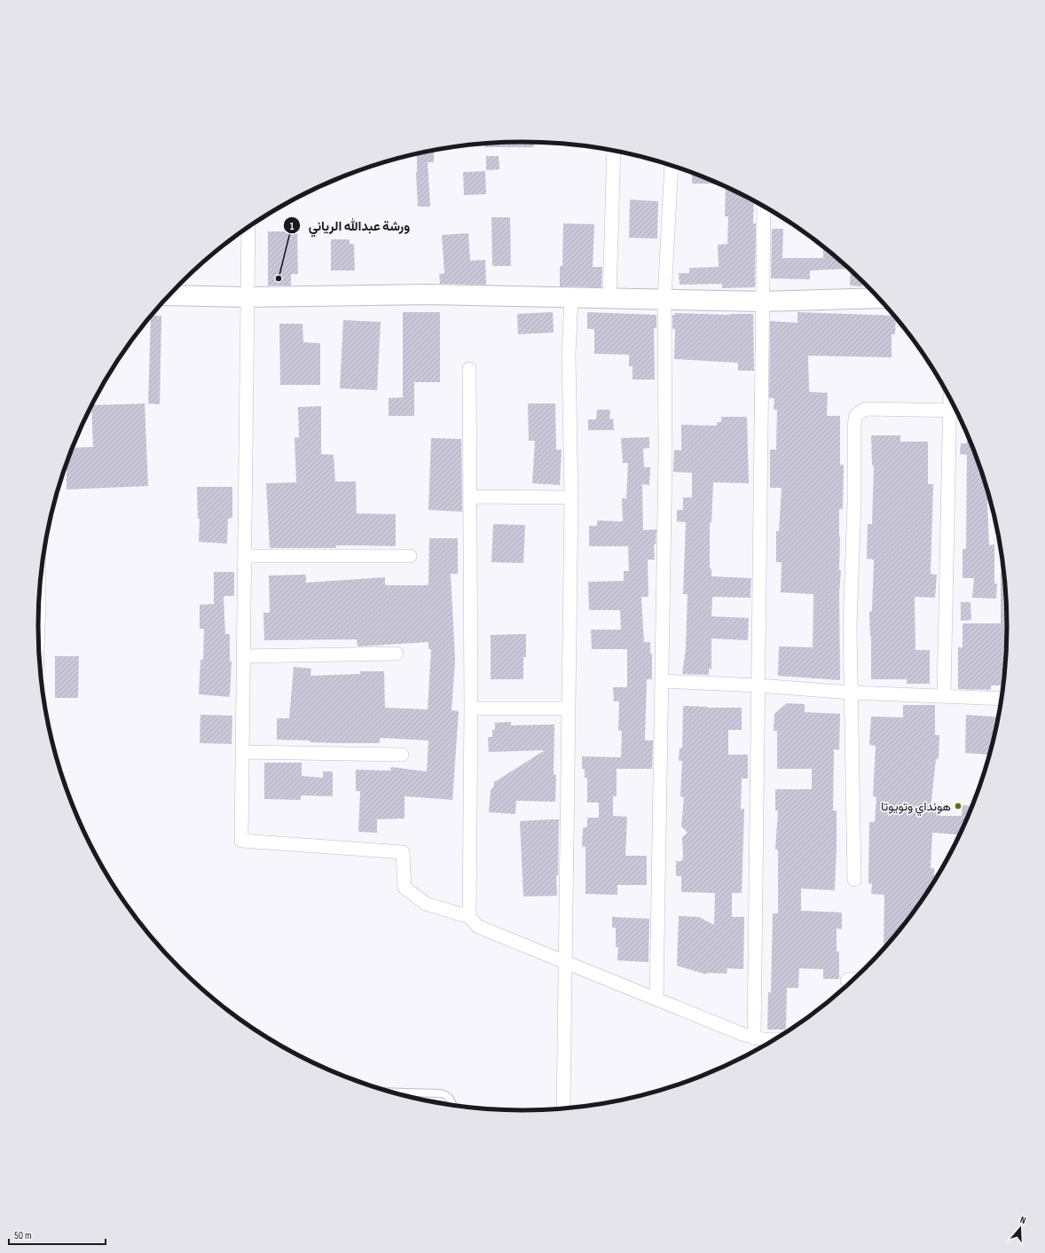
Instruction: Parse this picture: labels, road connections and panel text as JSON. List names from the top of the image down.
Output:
{
  "places": ["ورشة عبدالله الرياني", "هونداي وتويوتا"],
  "scale_bar": "50 m",
  "north": "top"
}
